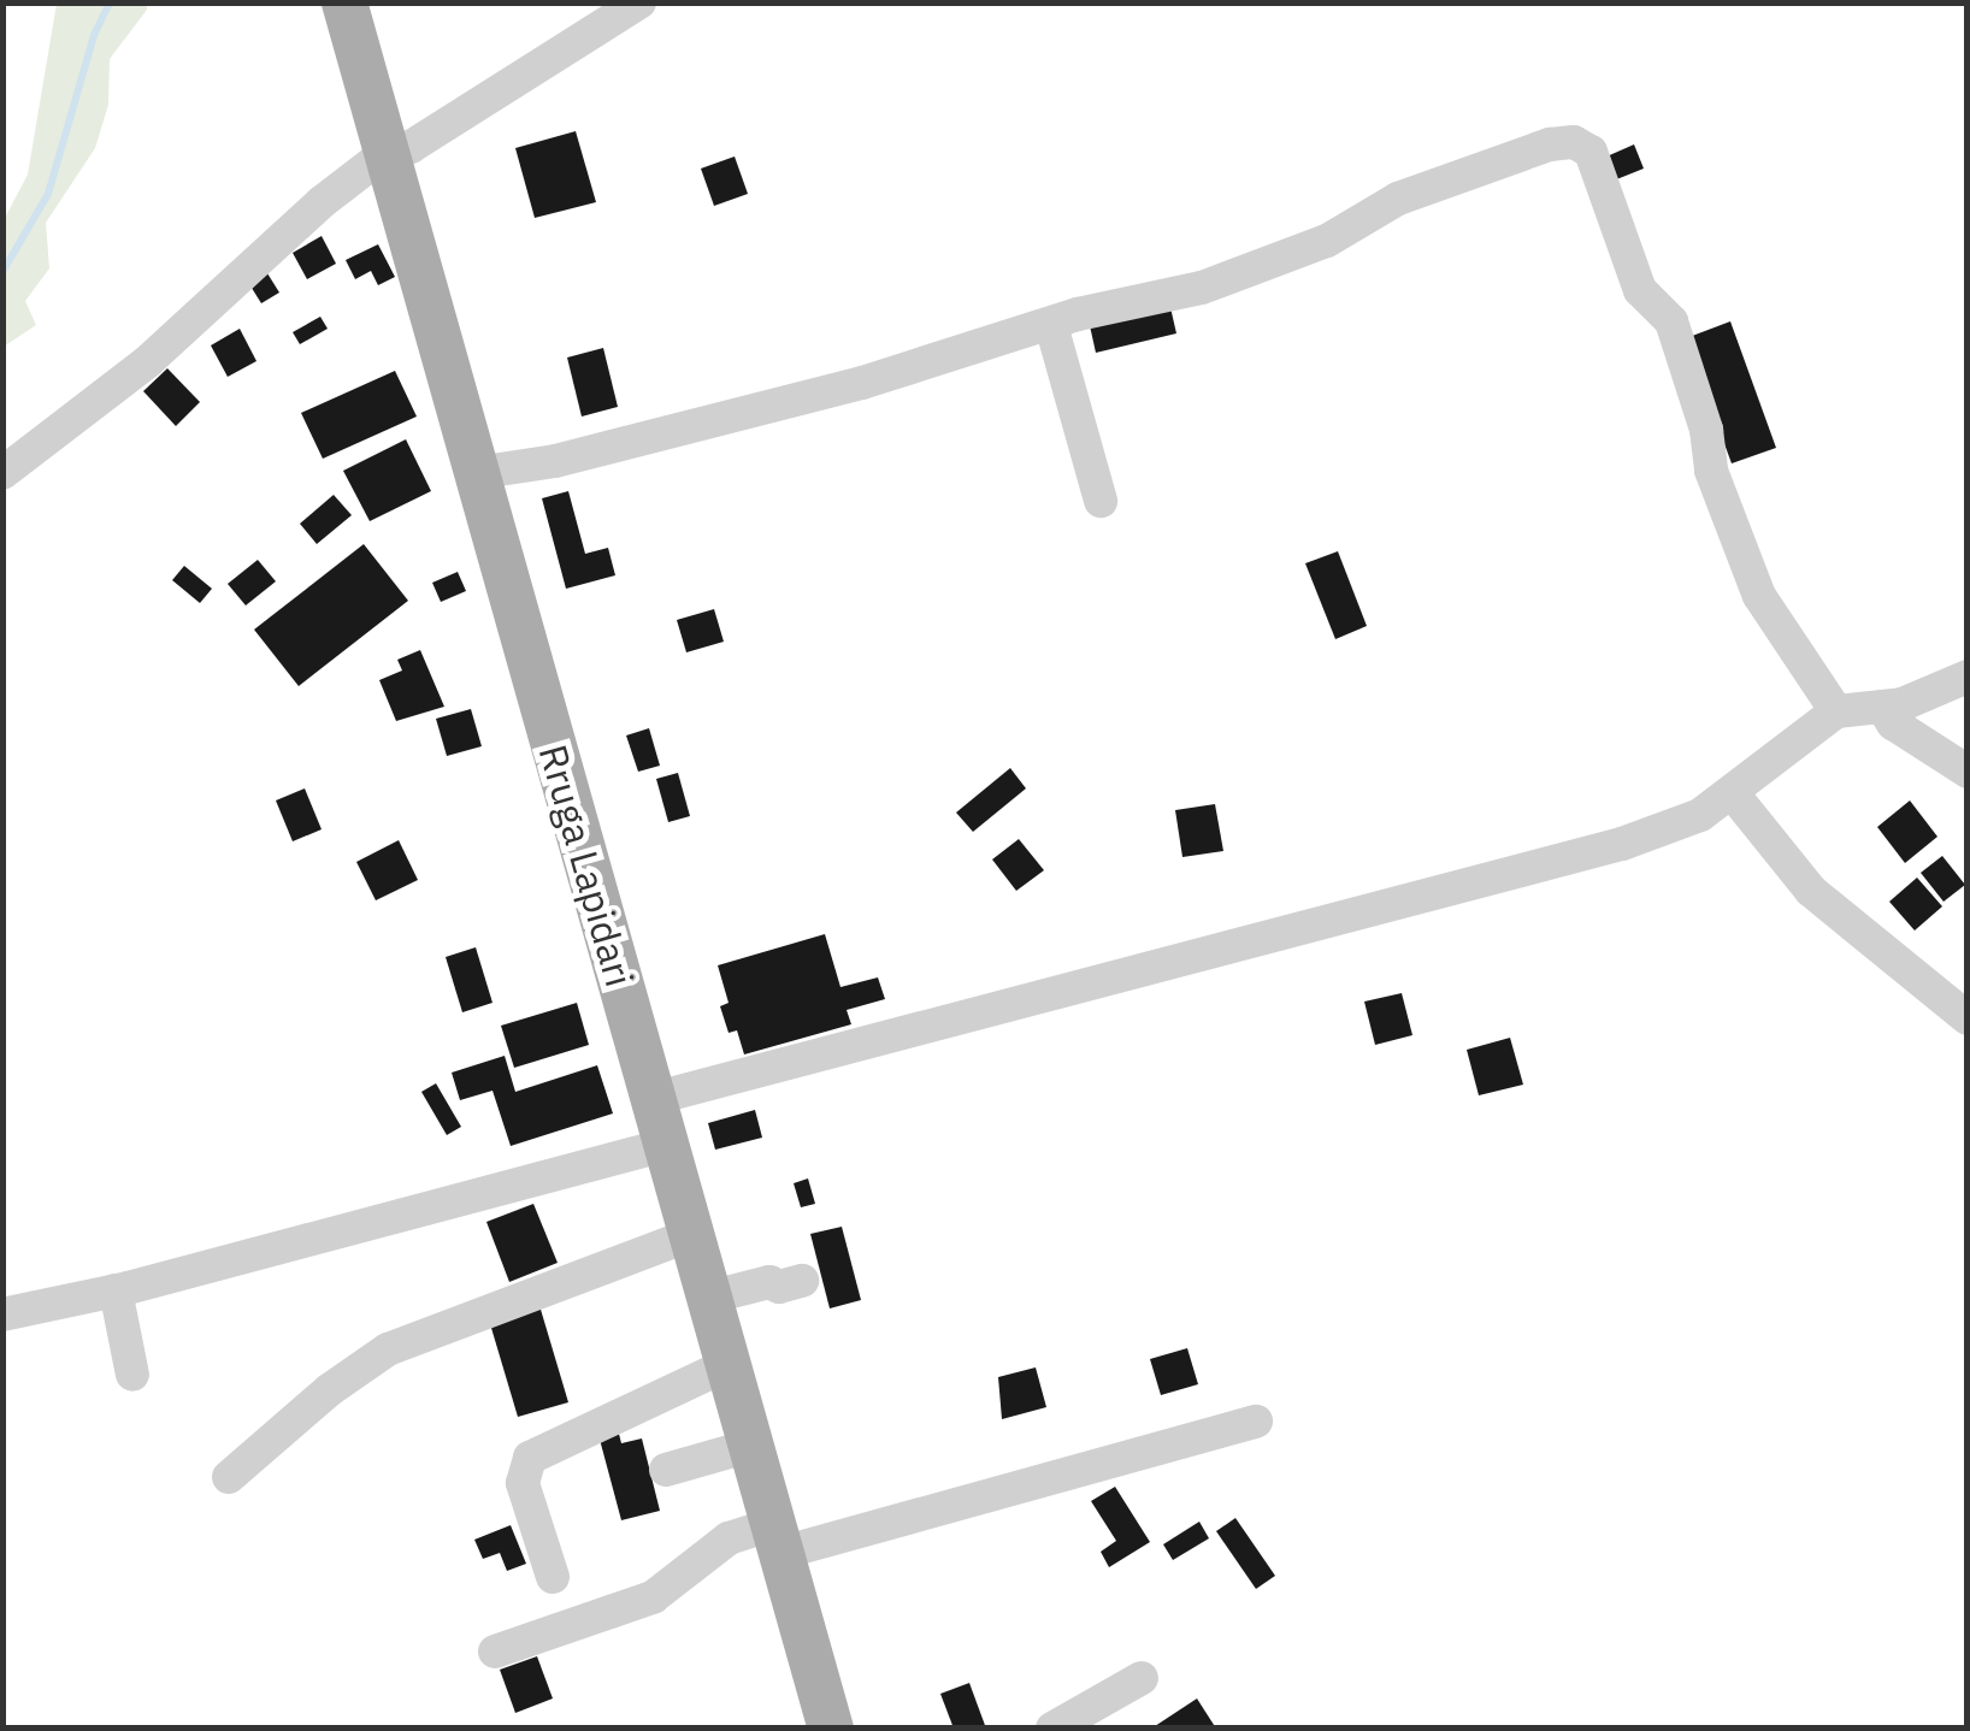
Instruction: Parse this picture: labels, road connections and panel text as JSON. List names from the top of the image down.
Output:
{
  "streets": {
    "main road": ["Rruga Lapidari"]
  }
}
